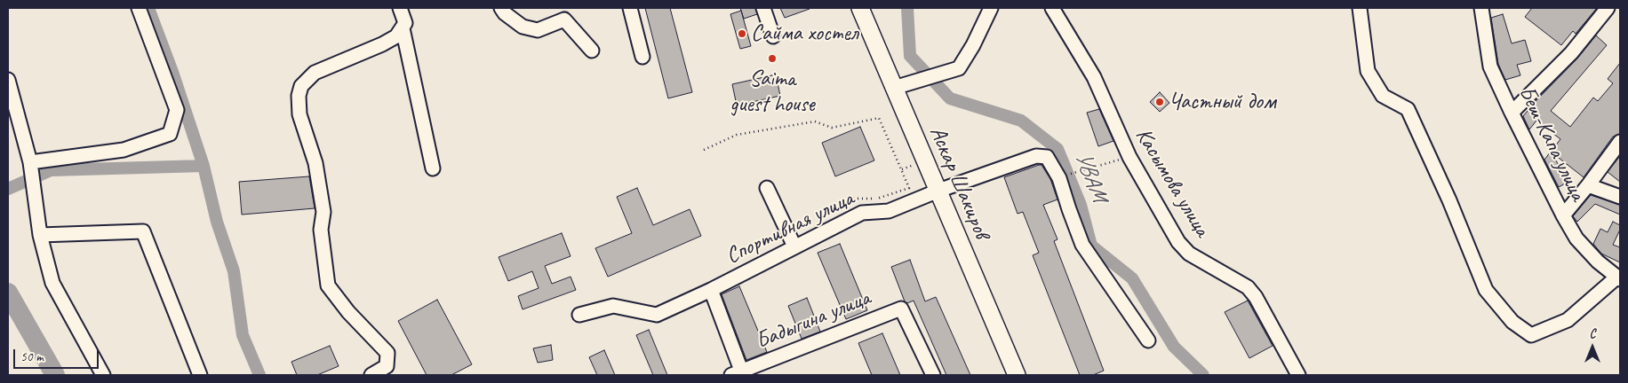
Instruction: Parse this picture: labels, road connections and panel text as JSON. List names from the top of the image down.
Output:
{
  "streets": {
    "main road": ["Аскар Шакиров"],
    "street": [
      "Беш-Капа улица",
      "Касымова улица",
      "Спортивная улица",
      "Бадыгина улица"
    ]
  },
  "crossings": [
    ["Аскар Шакиров", "Спортивная улица"],
    ["Спортивная улица", "Бадыгина улица"]
  ],
  "water": ["УВАМ"],
  "places": ["Сайма хостел", "Saima guest house", "Частный дом"],
  "scale_bar": "50 m",
  "north": "top"
}
